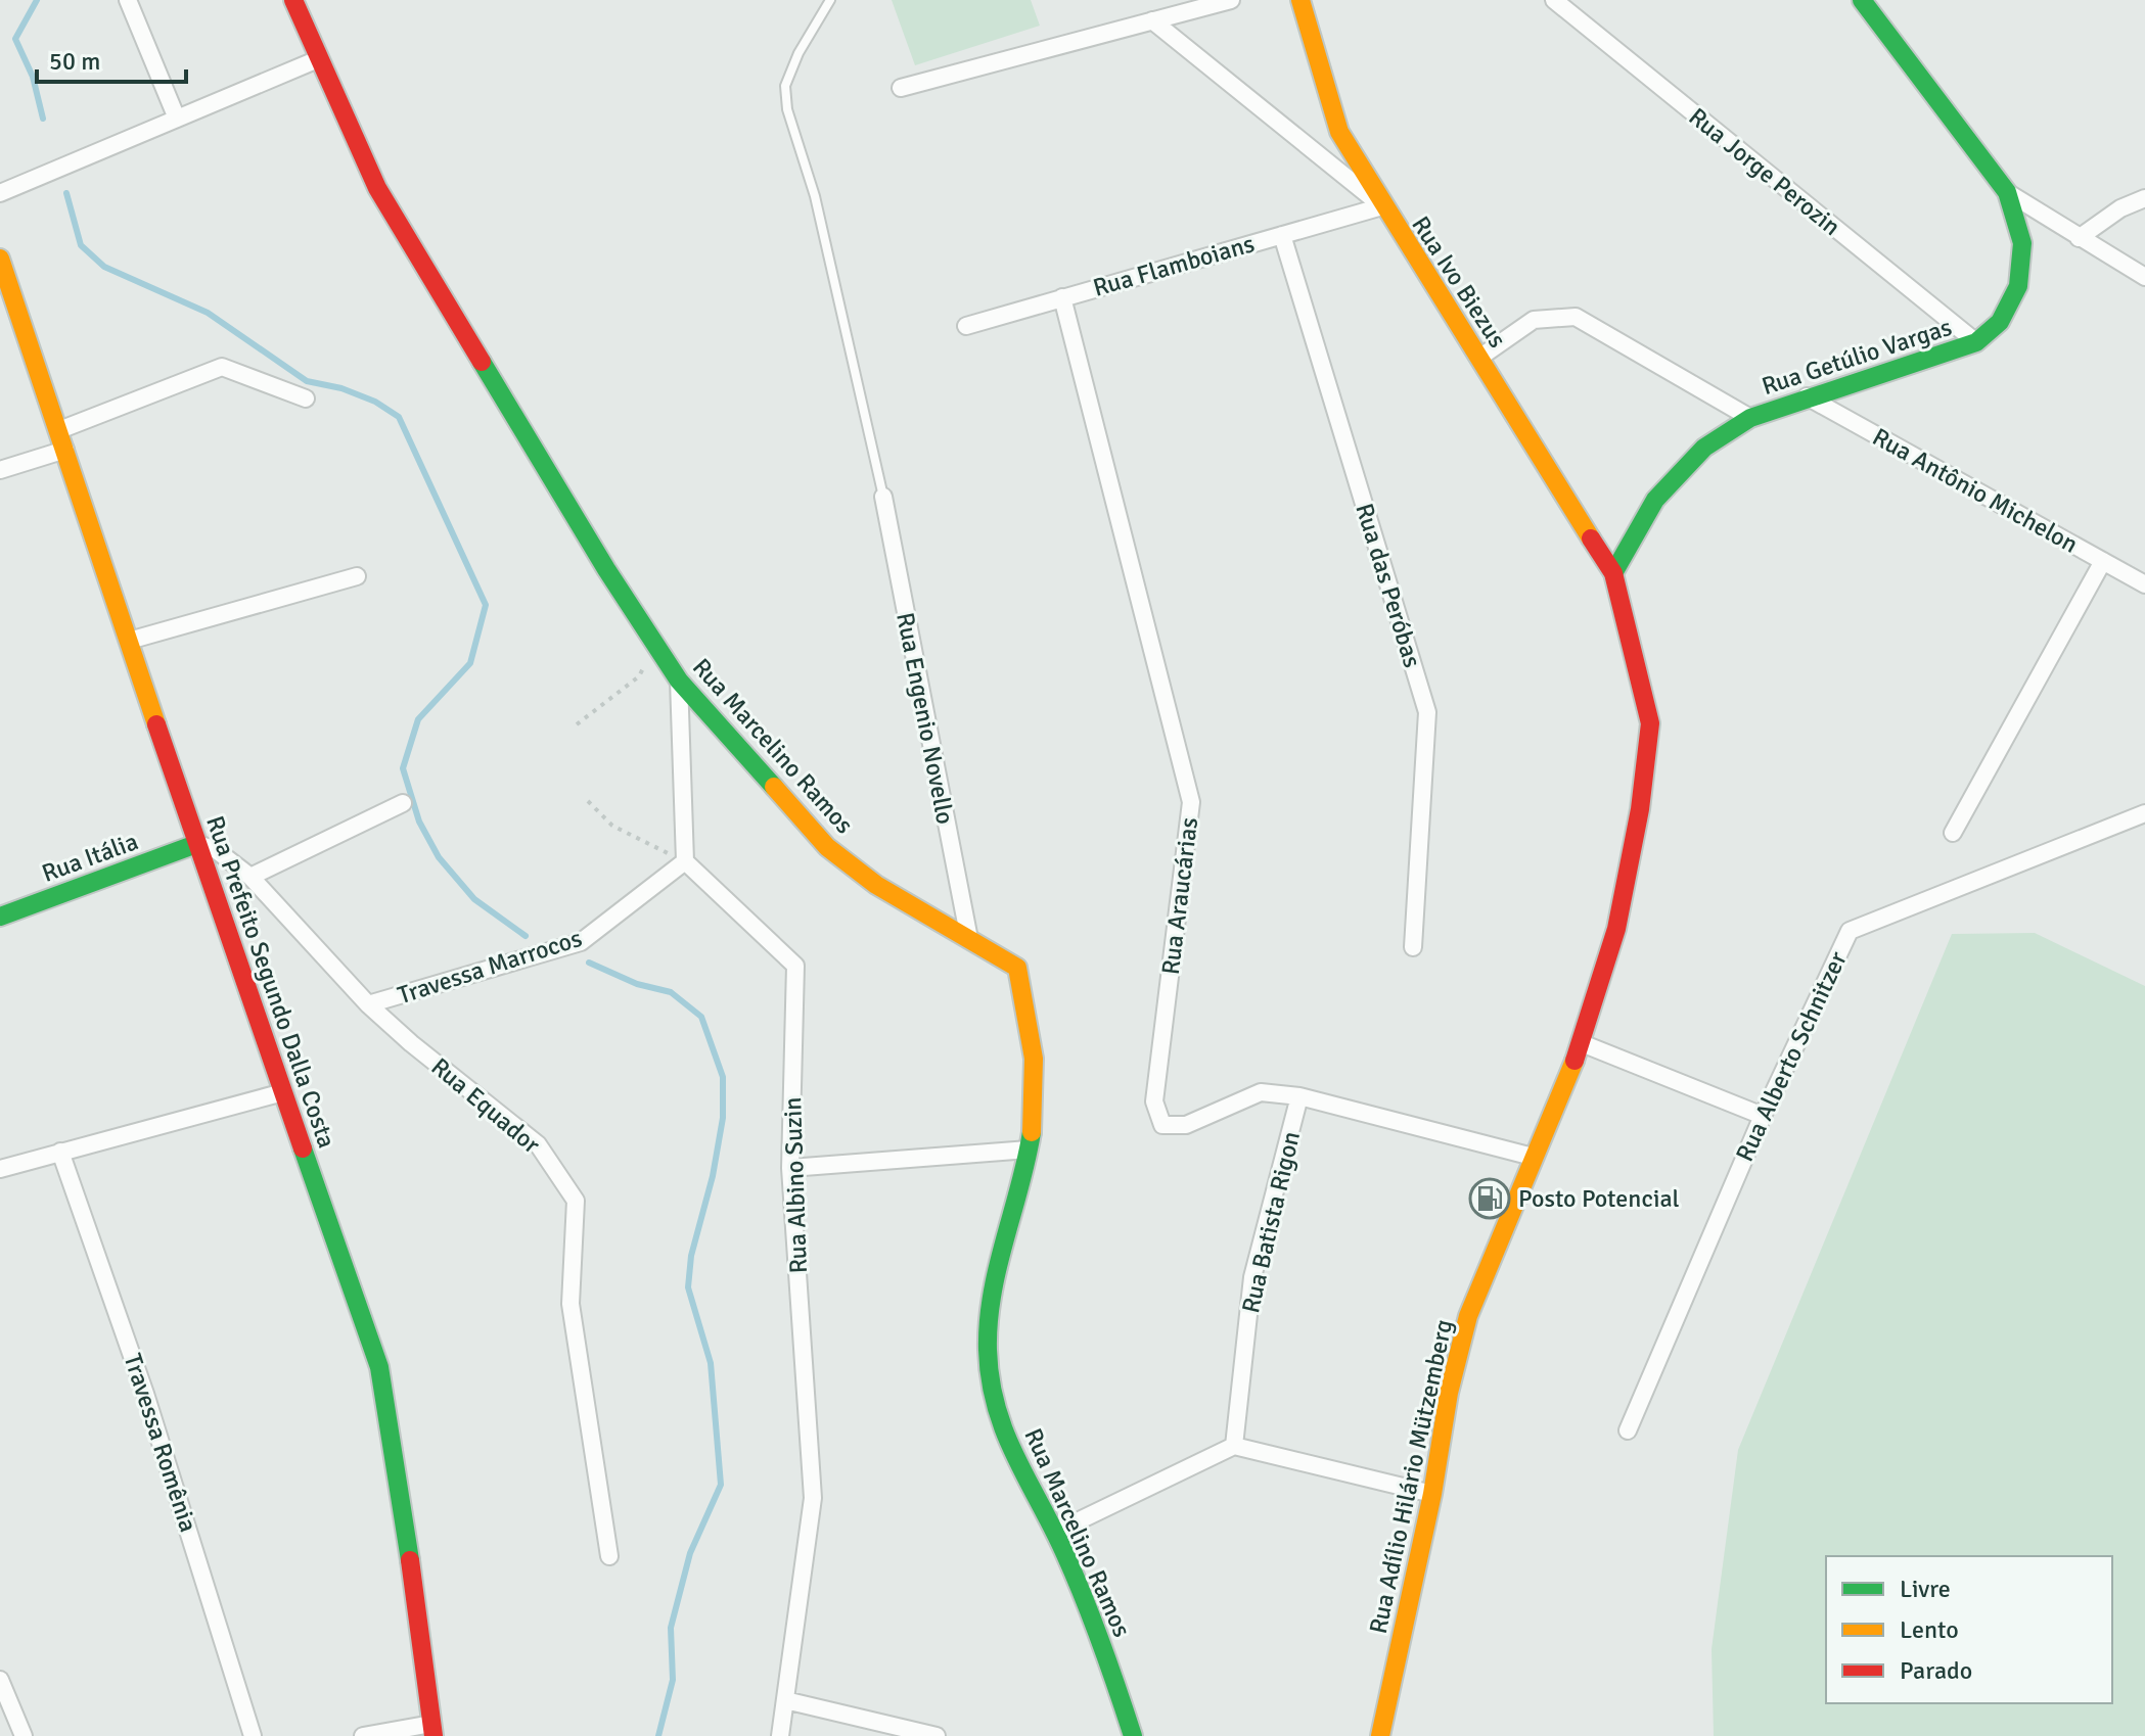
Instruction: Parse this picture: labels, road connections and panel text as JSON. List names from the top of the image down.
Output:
{
  "streets": {
    "main road": [
      "Rua Ivo Biezus",
      "Rua Getúlio Vargas",
      "Rua Marcelino Ramos",
      "Rua Itália",
      "Rua Prefeito Segundo Dalla Costa",
      "Rua Adílio Hilário Mützemberg"
    ],
    "street": [
      "Rua Jorge Perozin",
      "Rua Flamboians",
      "Rua Antônio Michelon",
      "Rua das Peróbas",
      "Rua Engenio Novello",
      "Rua Araucárias",
      "Travessa Marrocos",
      "Rua Alberto Schnitzer",
      "Rua Equador",
      "Rua Albino Suzin",
      "Rua Batista Rigon",
      "Travessa Romênia"
    ]
  },
  "crossings": [
    ["Rua Jorge Perozin", "Rua Getúlio Vargas"],
    ["Rua Flamboians", "Rua Ivo Biezus"],
    ["Rua Flamboians", "Rua das Peróbas"],
    ["Rua Flamboians", "Rua Araucárias"],
    ["Rua Ivo Biezus", "Rua Getúlio Vargas"],
    ["Rua Ivo Biezus", "Rua Adílio Hilário Mützemberg"],
    ["Rua Getúlio Vargas", "Rua Antônio Michelon"],
    ["Rua Getúlio Vargas", "Rua Adílio Hilário Mützemberg"],
    ["Rua Engenio Novello", "Rua Marcelino Ramos"],
    ["Rua Itália", "Rua Prefeito Segundo Dalla Costa"],
    ["Rua Itália", "Rua Equador"],
    ["Rua Araucárias", "Rua Batista Rigon"],
    ["Rua Araucárias", "Rua Adílio Hilário Mützemberg"],
    ["Travessa Marrocos", "Rua Equador"],
    ["Travessa Marrocos", "Rua Albino Suzin"],
    ["Rua Prefeito Segundo Dalla Costa", "Rua Equador"]
  ],
  "places": {
    "fuel station": ["Posto Potencial"]
  },
  "legend": ["Livre", "Lento", "Parado"],
  "scale_bar": "50 m"
}
